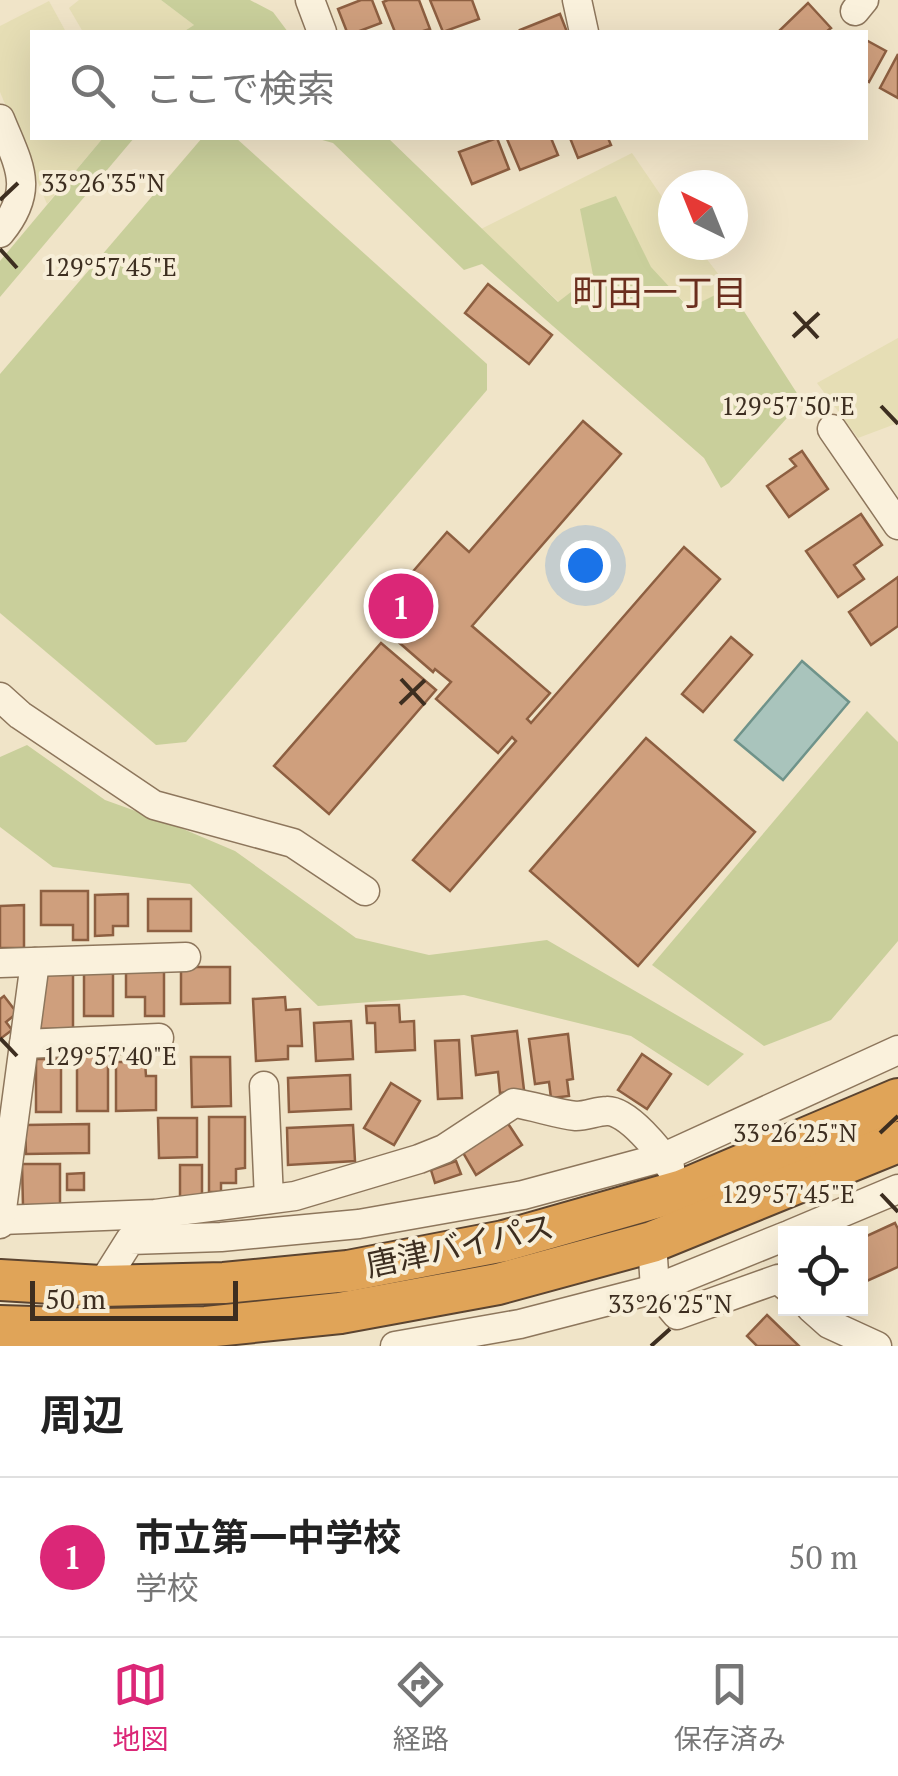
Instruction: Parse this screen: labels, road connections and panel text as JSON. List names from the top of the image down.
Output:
{
  "streets": {
    "highway": ["唐津バイパス"]
  },
  "districts": ["町田一丁目"],
  "scale_bar": "50 m",
  "north": "top left",
  "page": {
    "search": "ここで検索",
    "pins": "1",
    "scale": "50 m",
    "heading": "周辺",
    "list": [
      {
        "mark": "1",
        "name": "市立第一中学校",
        "note": "学校",
        "value": "50 m"
      }
    ],
    "nav": ["地図", "経路", "保存済み"]
  },
  "coordinates": [
    "33°26'35\"N",
    "129°57'45\"E",
    "129°57'50\"E",
    "129°57'40\"E",
    "33°26'25\"N"
  ]
}
